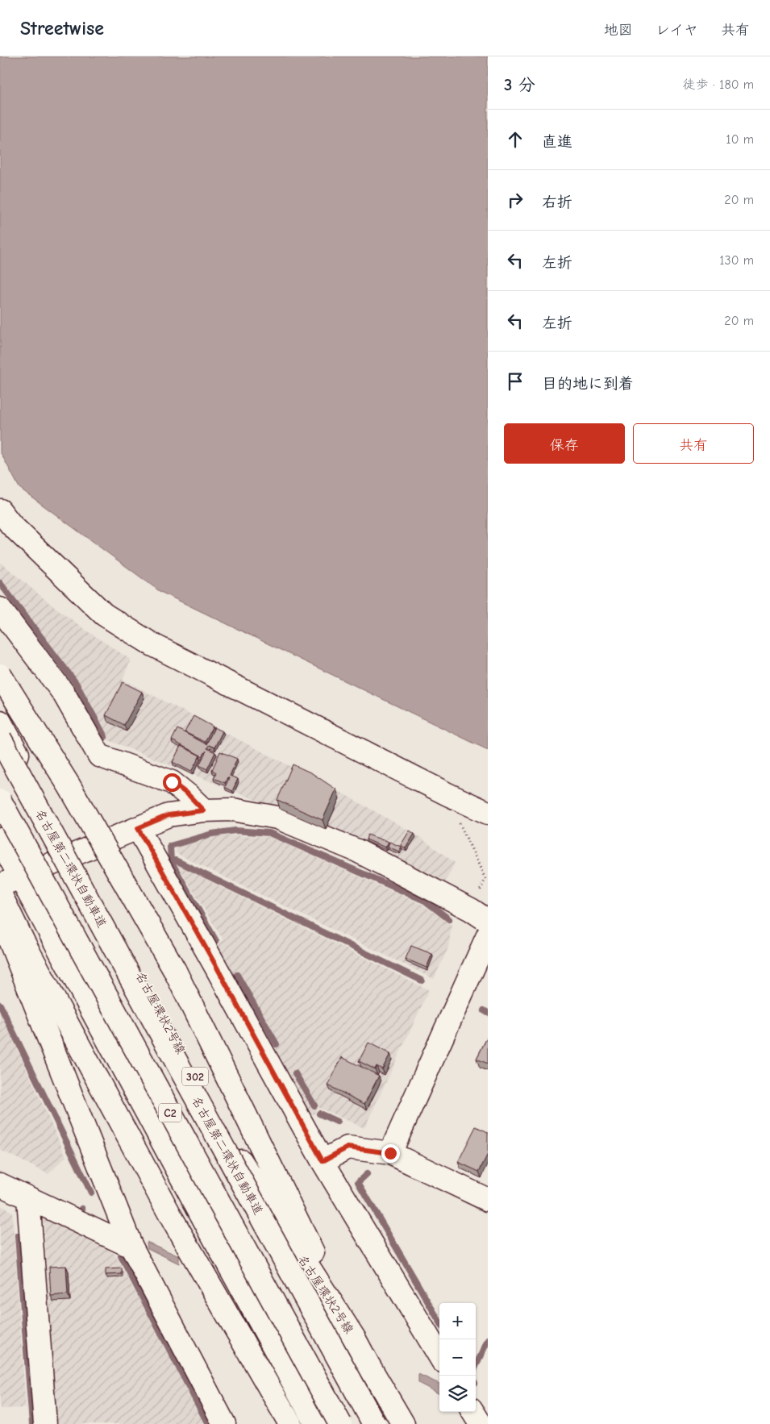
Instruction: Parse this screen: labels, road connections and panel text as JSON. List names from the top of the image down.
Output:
{
  "streets": {
    "main road": [
      "名古屋第二環状自動車道",
      "名古屋環状2号線",
      "302",
      "C2"
    ]
  },
  "page": {
    "header": "Streetwise",
    "nav": ["地図", "レイヤ", "共有"],
    "heading": ["3 分", "徒歩 · 180 m"],
    "list": [
      ["直進", "10 m"],
      ["右折", "20 m"],
      ["左折", "130 m"],
      ["左折", "20 m"],
      "目的地に到着"
    ],
    "buttons": ["保存", "共有"],
    "map_buttons": ["+", "−"]
  }
}
